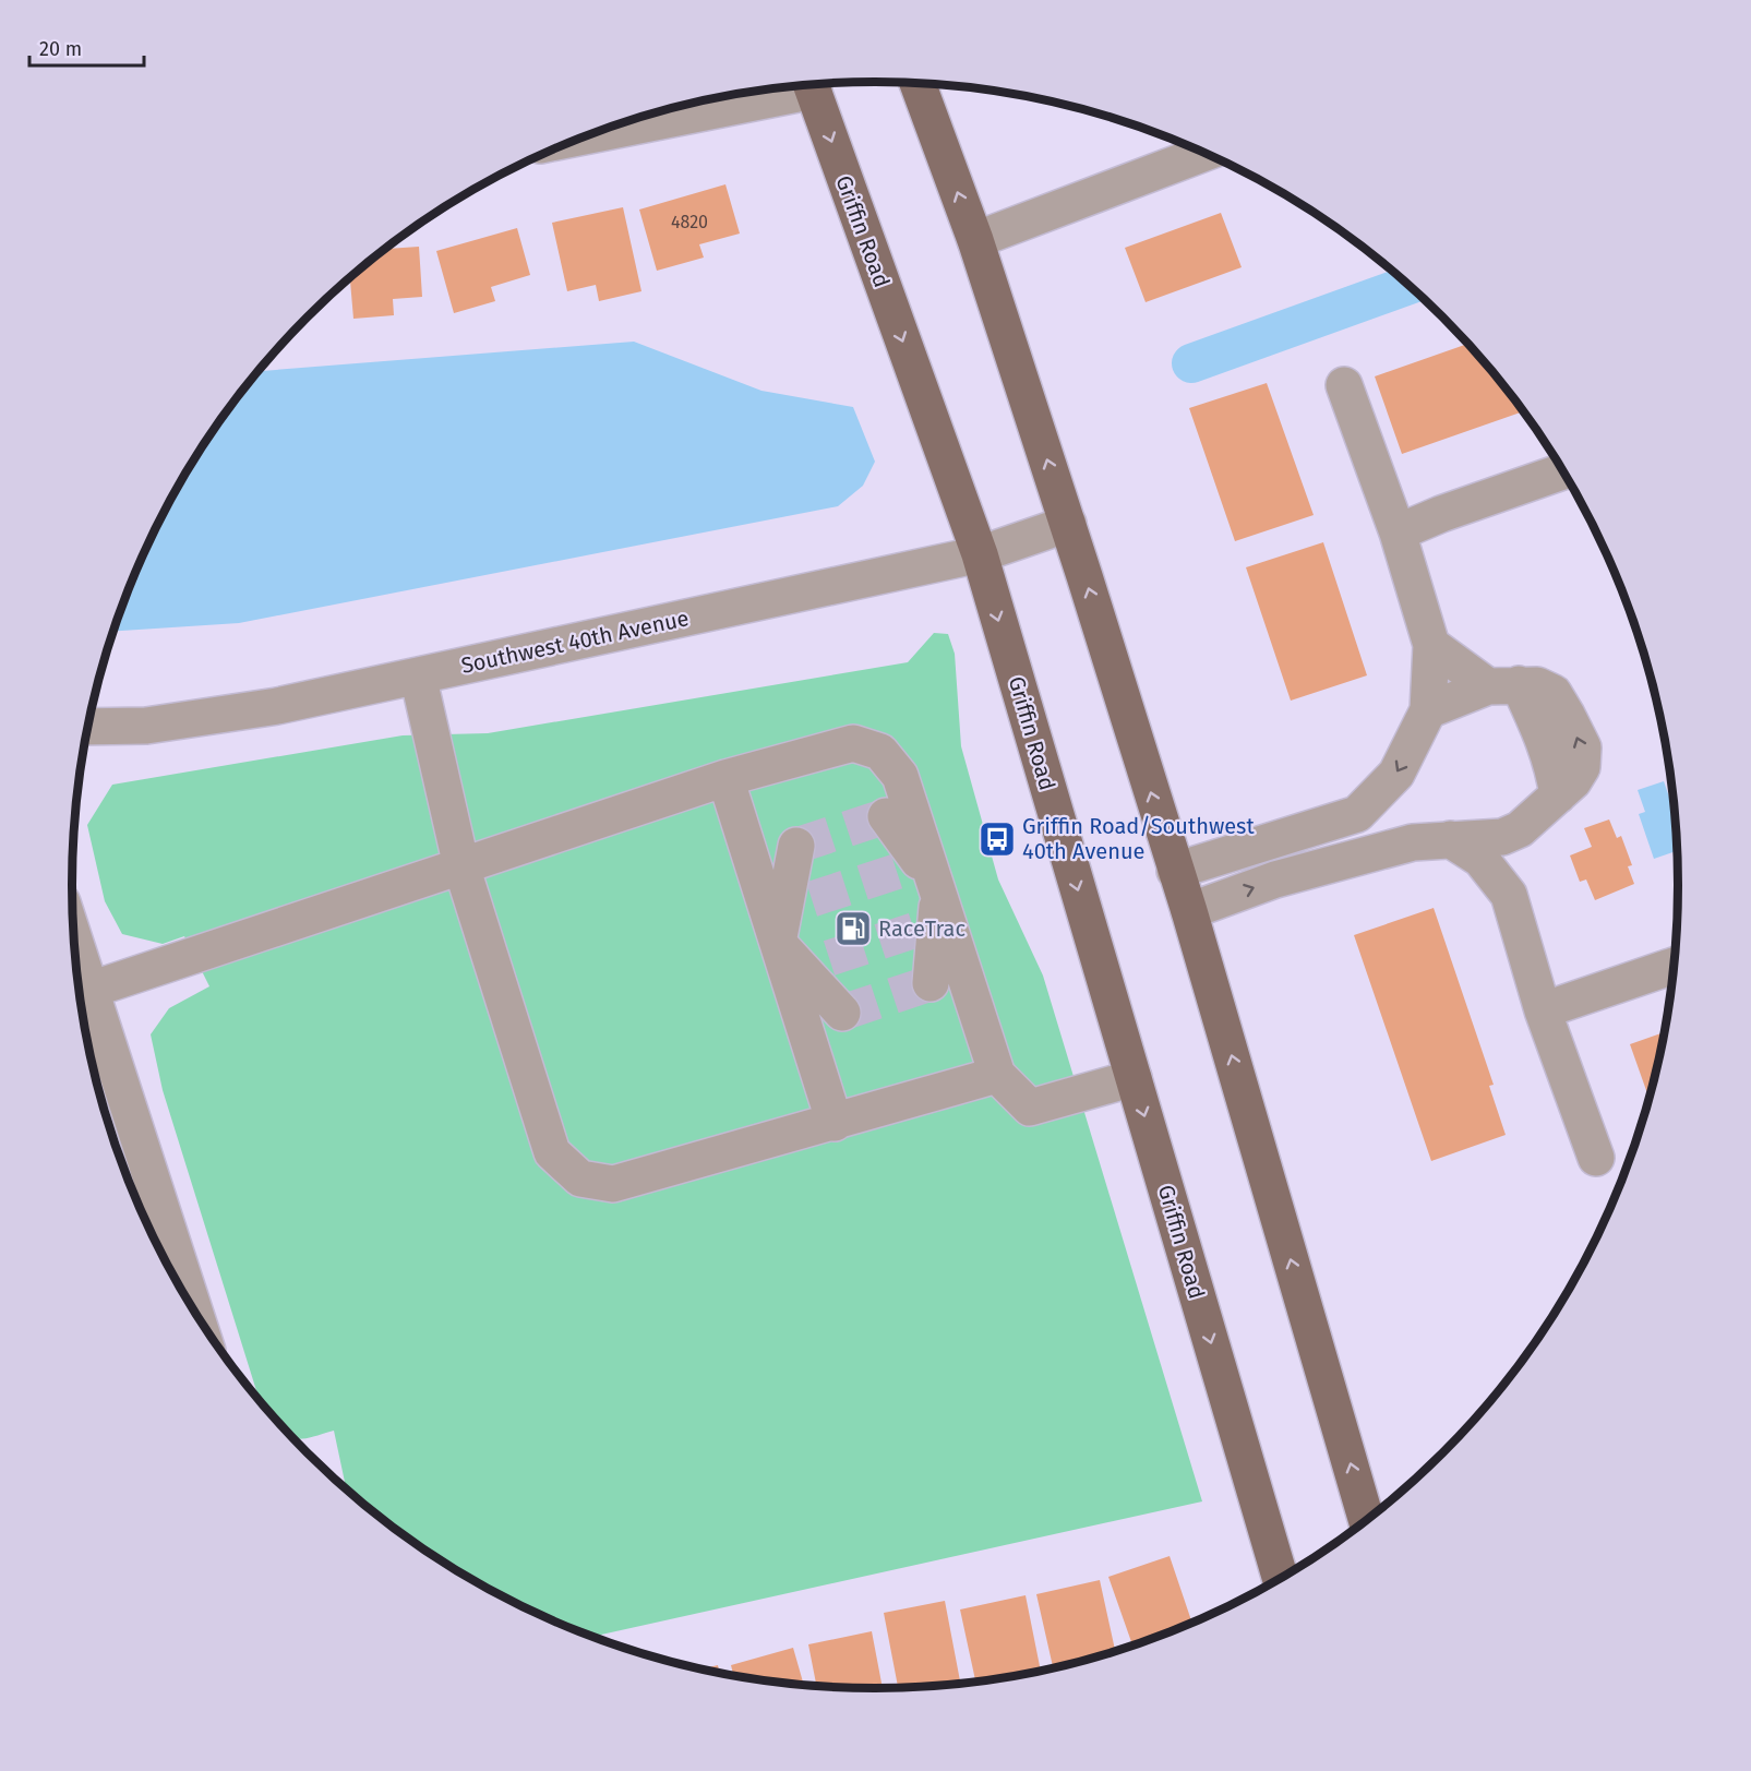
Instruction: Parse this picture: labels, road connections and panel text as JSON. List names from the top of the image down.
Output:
{
  "streets": {
    "main road": ["Griffin Road"],
    "street": ["Southwest 40th Avenue"]
  },
  "crossings": [
    ["Griffin Road", "Southwest 40th Avenue"]
  ],
  "places": {
    "bus stop": ["Griffin Road/Southwest 40th Avenue"],
    "fuel station": ["RaceTrac"]
  },
  "house_numbers": ["4820"],
  "scale_bar": "20 m"
}
